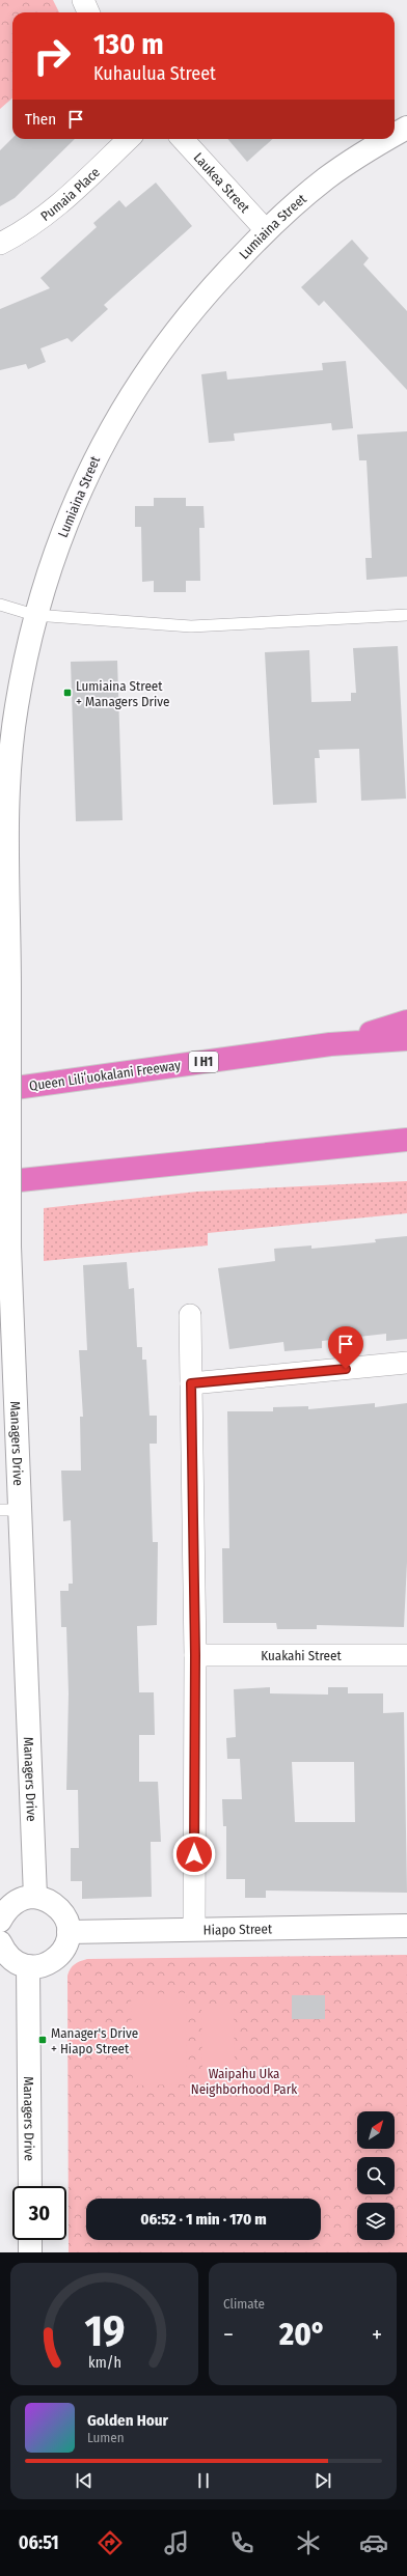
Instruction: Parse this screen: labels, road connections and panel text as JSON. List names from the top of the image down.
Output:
{
  "streets": {
    "highway": ["I H1", "Queen Liliʻuokalani Freeway"],
    "street": [
      "Laukea Street",
      "Pumaia Place",
      "Lumiaina Street",
      "Managers Drive",
      "Kuakahi Street",
      "Hiapo Street"
    ]
  },
  "crossings": [
    ["Laukea Street", "Lumiaina Street"],
    ["Lumiaina Street", "Managers Drive"]
  ],
  "parks": ["Waipahu Uka Neighborhood Park"],
  "places": {
    "transit": ["Lumiaina Street + Managers Drive", "Manager's Drive + Hiapo Street"]
  },
  "north": "top right",
  "page": {
    "turn": ["130 m", "Kuhaulua Street"],
    "then": "Then",
    "limit": "30",
    "trip": "06:52 · 1 min · 170 m",
    "tile": "Climate",
    "heat": ["−", "20°", "+"],
    "song": ["Golden Hour", "Lumen"],
    "tabs": "06:51",
    "gauge": ["19", "km/h"]
  }
}
